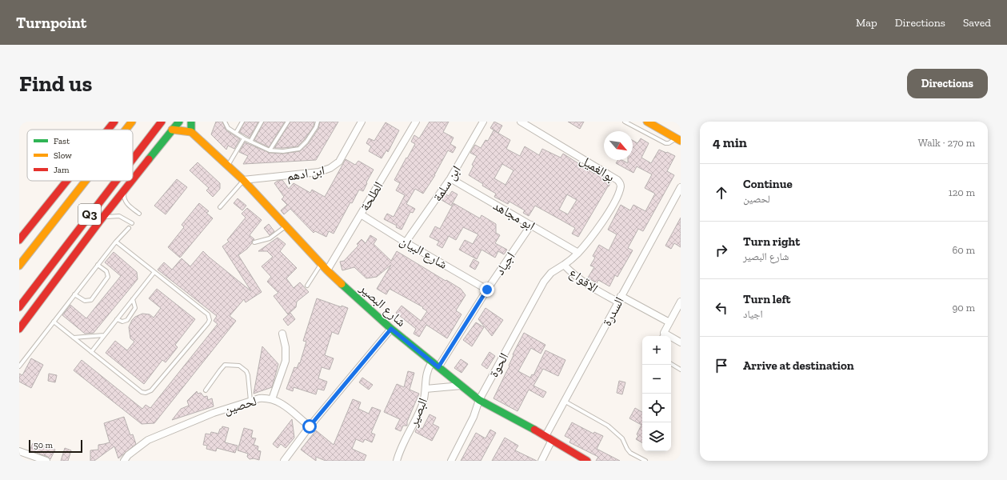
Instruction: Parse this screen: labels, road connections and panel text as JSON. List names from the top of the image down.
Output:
{
  "streets": {
    "main road": ["Q3", "شارع البصير"],
    "street": [
      "بوالغميل",
      "ابن ادهم",
      "ابن سلمة",
      "الطلحة",
      "ابو مجاهد",
      "شارع البيان",
      "اجياد",
      "الاقواع",
      "السدرة",
      "الحوة",
      "لحصين",
      "البصير"
    ]
  },
  "crossings": [
    ["بوالغميل", "ابو مجاهد"],
    ["بوالغميل", "الاقواع"],
    ["ابن ادهم", "شارع البصير"],
    ["ابن سلمة", "ابو مجاهد"],
    ["ابن سلمة", "شارع البيان"],
    ["الطلحة", "شارع البيان"],
    ["الطلحة", "شارع البصير"],
    ["ابو مجاهد", "اجياد"],
    ["شارع البيان", "اجياد"],
    ["اجياد", "شارع البصير"],
    ["الاقواع", "السدرة"],
    ["الاقواع", "الحوة"],
    ["شارع البصير", "السدرة"],
    ["شارع البصير", "الحوة"],
    ["شارع البصير", "البصير"]
  ],
  "legend": ["Fast", "Slow", "Jam"],
  "scale_bar": "50 m",
  "north": "bottom right",
  "page": {
    "header": "Turnpoint",
    "nav": ["Map", "Directions", "Saved"],
    "buttons": "Directions",
    "title": "Find us",
    "heading": ["4 min", "Walk · 270 m"],
    "list": [
      ["Continue", "لحصين", "120 m"],
      ["Turn right", "شارع البصير", "60 m"],
      ["Turn left", "اجياد", "90 m"],
      "Arrive at destination"
    ],
    "map_buttons": ["+", "−"],
    "scale": "50 m"
  }
}
